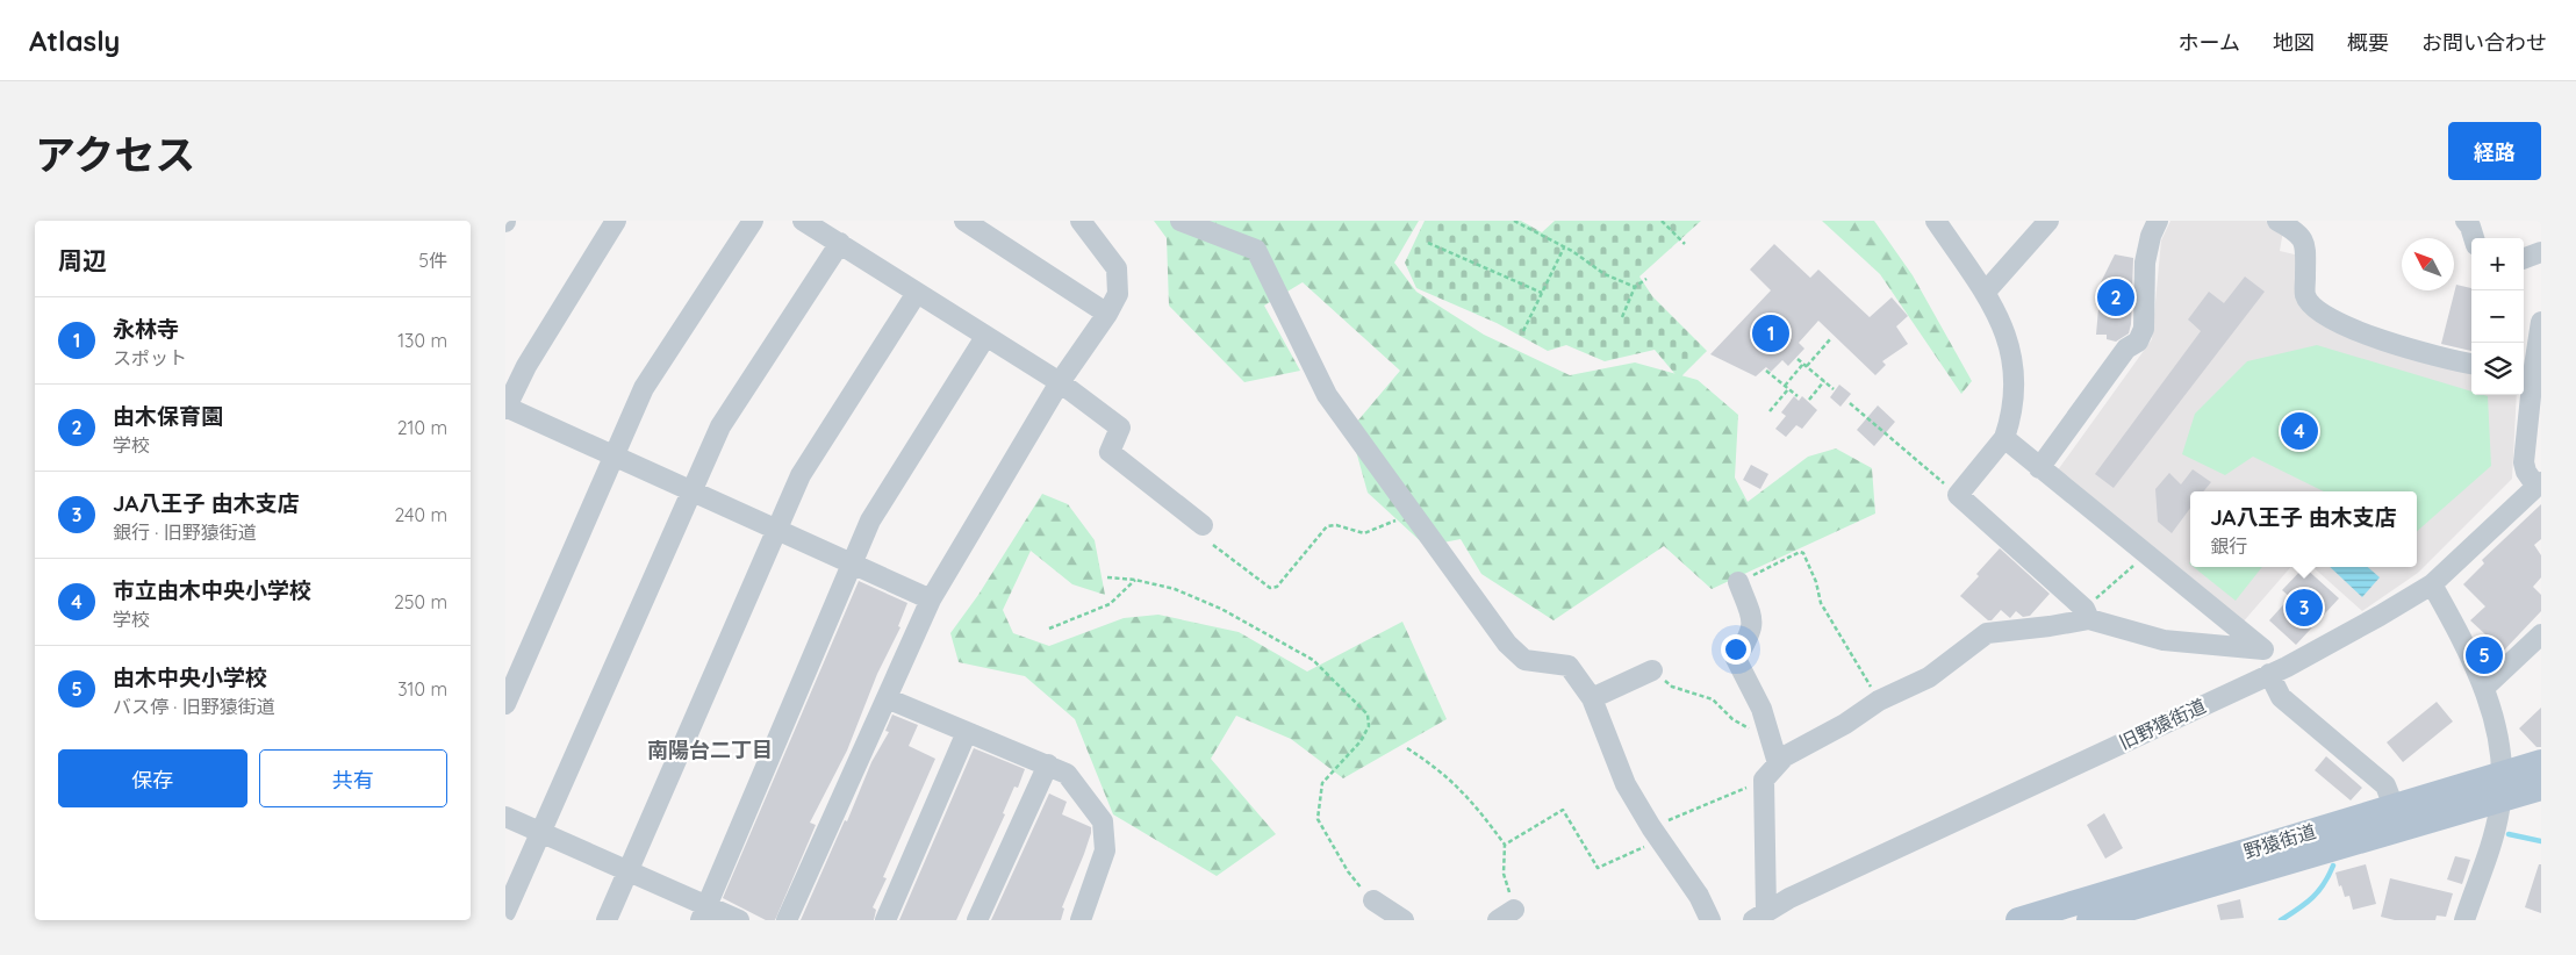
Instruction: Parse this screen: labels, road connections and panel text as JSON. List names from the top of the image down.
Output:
{
  "streets": {
    "main road": ["野猿街道"],
    "street": ["旧野猿街道"]
  },
  "districts": ["南陽台二丁目"],
  "north": "top left",
  "page": {
    "header": "Atlasly",
    "nav": [
      "ホーム",
      "地図",
      "概要",
      "お問い合わせ"
    ],
    "title": "アクセス",
    "buttons": [
      "経路",
      ["保存", "共有"]
    ],
    "heading": ["周辺", "5件"],
    "map_buttons": ["+", "−"],
    "pins": [
      "2",
      "1",
      "4",
      "3",
      "5"
    ],
    "list": [
      {
        "mark": "1",
        "name": "永林寺",
        "note": "スポット",
        "value": "130 m"
      },
      {
        "mark": "2",
        "name": "由木保育園",
        "note": "学校",
        "value": "210 m"
      },
      {
        "mark": "3",
        "name": "JA八王子 由木支店",
        "note": "銀行 · 旧野猿街道",
        "value": "240 m"
      },
      {
        "mark": "4",
        "name": "市立由木中央小学校",
        "note": "学校",
        "value": "250 m"
      },
      {
        "mark": "5",
        "name": "由木中央小学校",
        "note": "バス停 · 旧野猿街道",
        "value": "310 m"
      }
    ],
    "popup": ["JA八王子 由木支店", "銀行"]
  }
}
